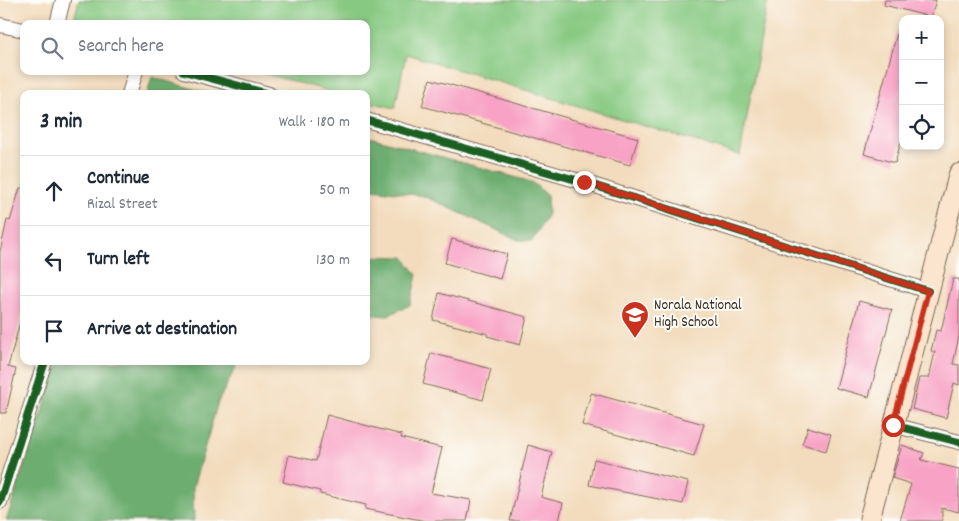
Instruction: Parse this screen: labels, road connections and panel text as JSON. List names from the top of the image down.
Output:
{
  "places": {
    "school or university": ["Norala National High School"]
  },
  "page": {
    "map_buttons": ["+", "−"],
    "search": "Search here",
    "heading": ["3 min", "Walk · 180 m"],
    "list": [
      ["Continue", "Rizal Street", "50 m"],
      ["Turn left", "130 m"],
      "Arrive at destination"
    ]
  }
}
